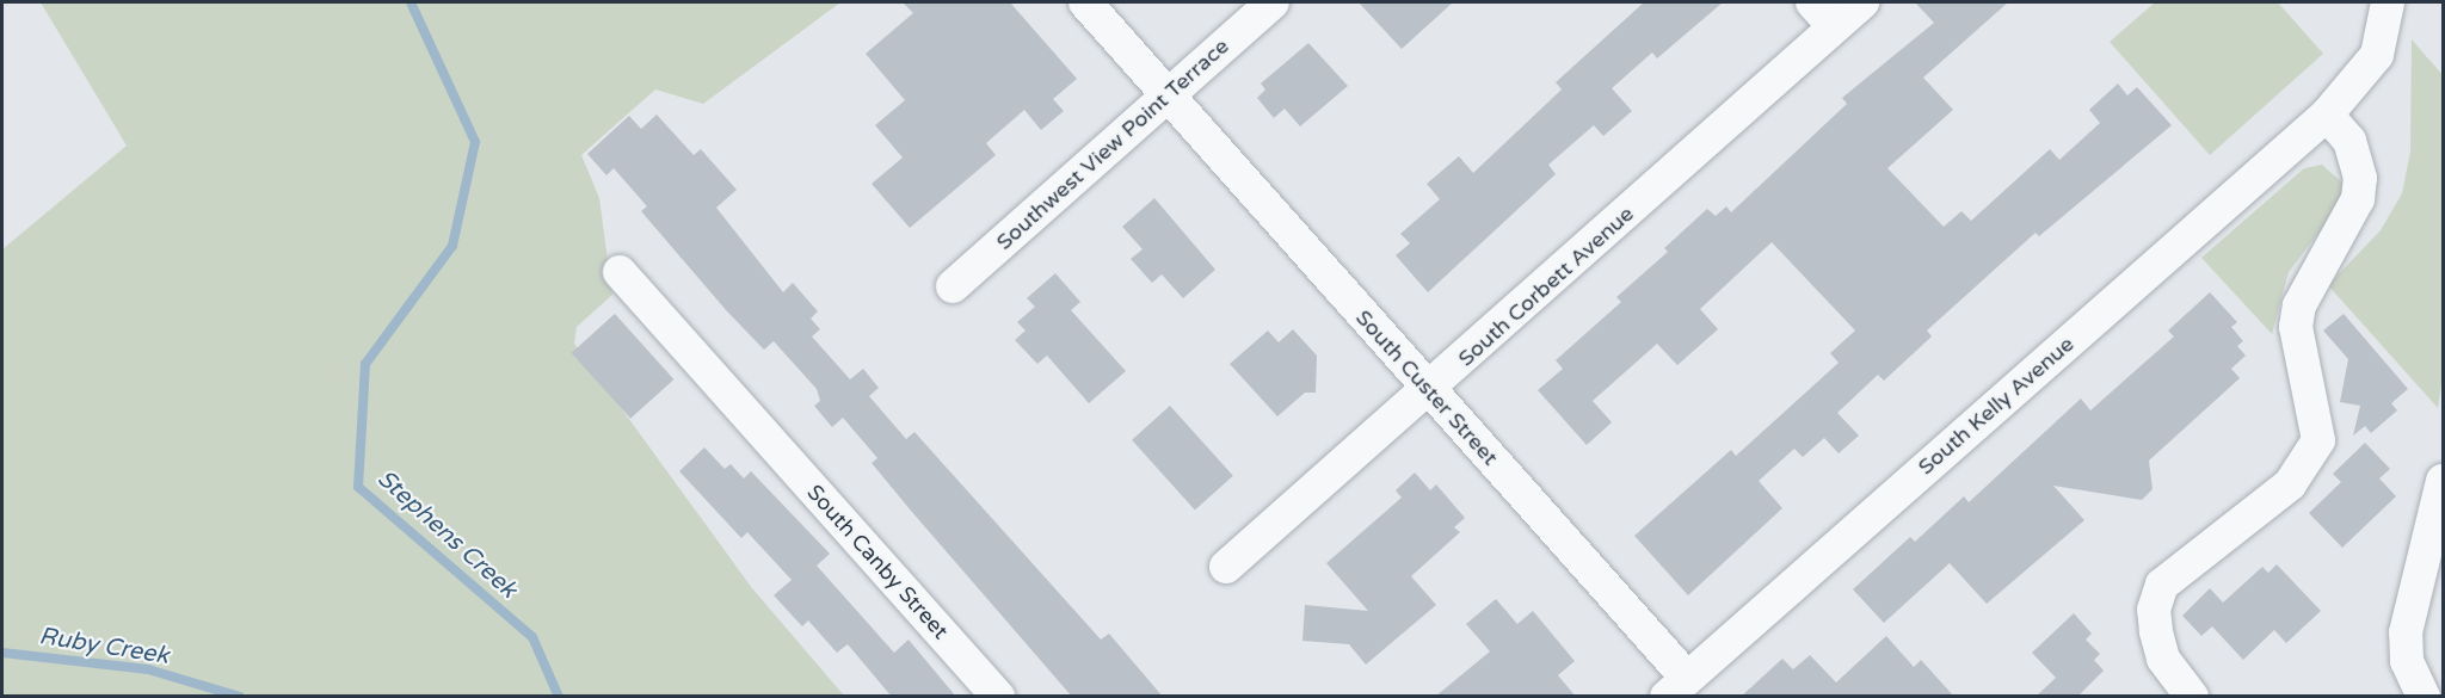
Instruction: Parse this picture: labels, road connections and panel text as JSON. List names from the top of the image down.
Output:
{
  "streets": {
    "street": [
      "Southwest View Point Terrace",
      "South Corbett Avenue",
      "South Custer Street",
      "South Kelly Avenue",
      "South Canby Street"
    ]
  },
  "crossings": [
    ["Southwest View Point Terrace", "South Custer Street"],
    ["South Corbett Avenue", "South Custer Street"],
    ["South Custer Street", "South Kelly Avenue"]
  ],
  "water": ["Stephens Creek", "Ruby Creek"]
}
